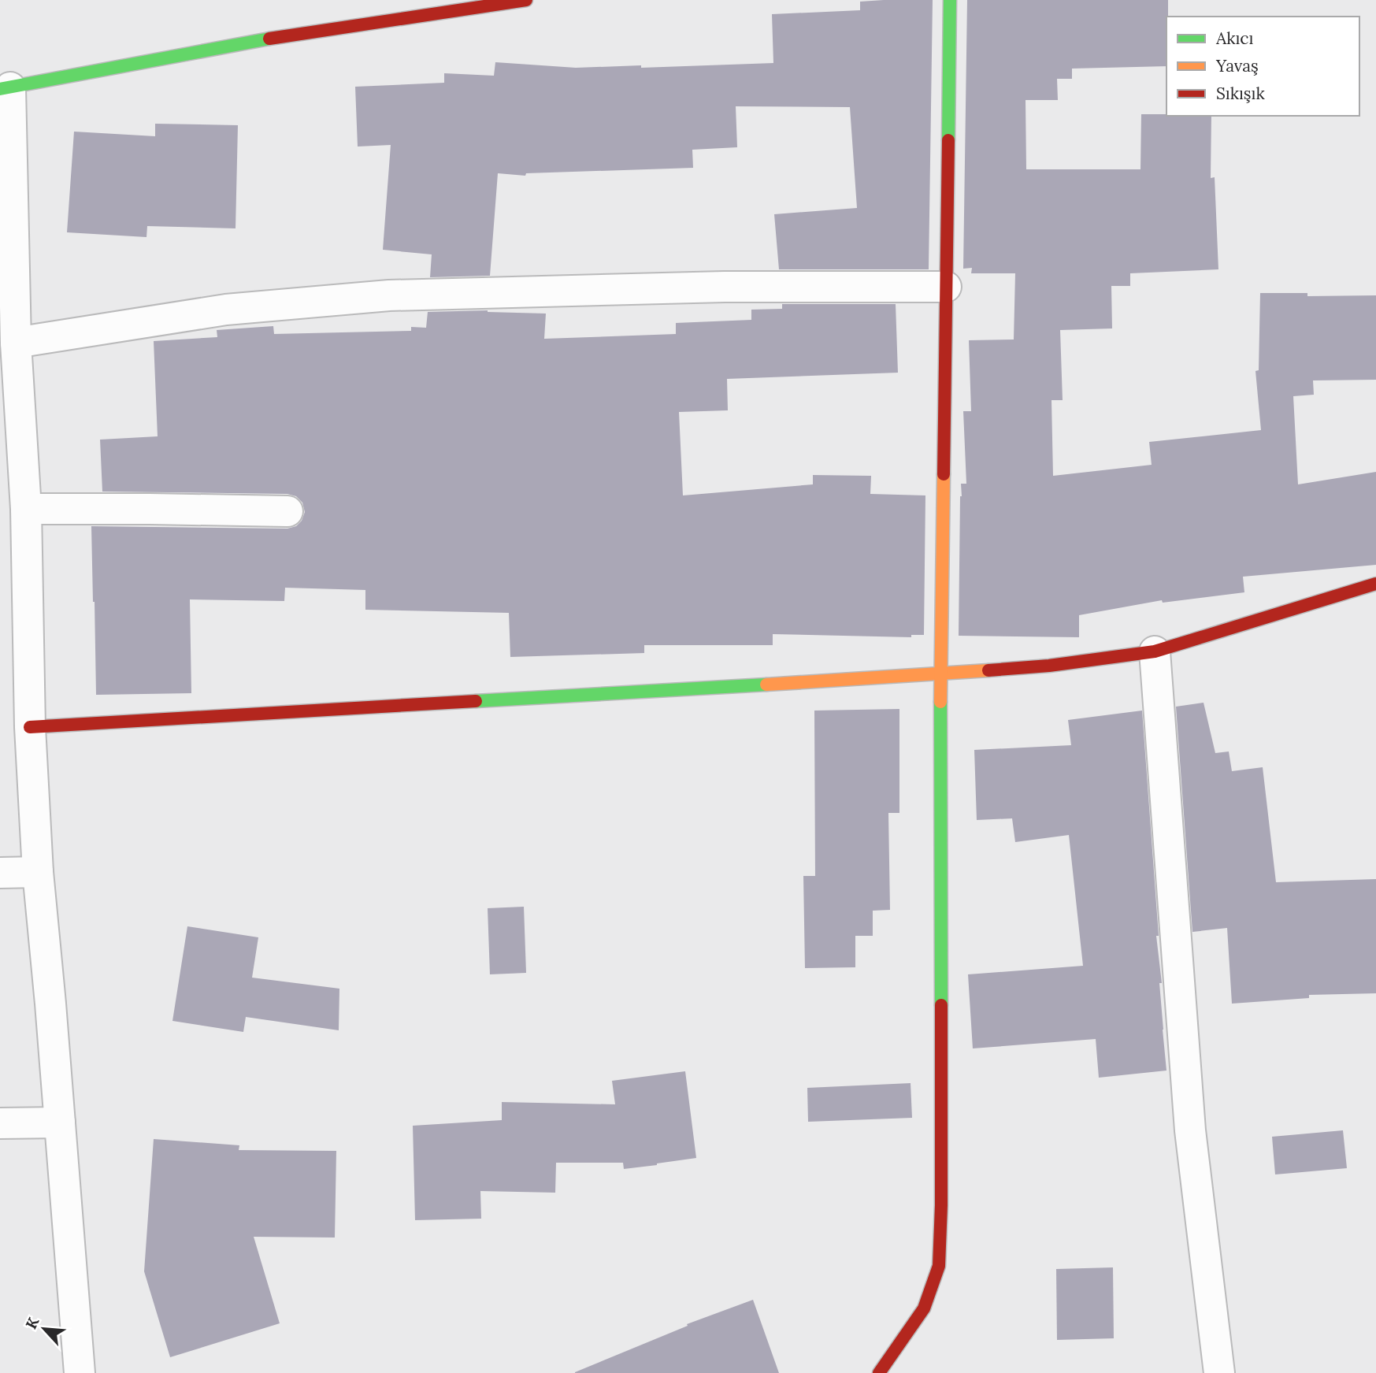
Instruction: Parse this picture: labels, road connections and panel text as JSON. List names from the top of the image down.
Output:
{
  "legend": ["Akıcı", "Yavaş", "Sıkışık"],
  "north": "top left"
}
